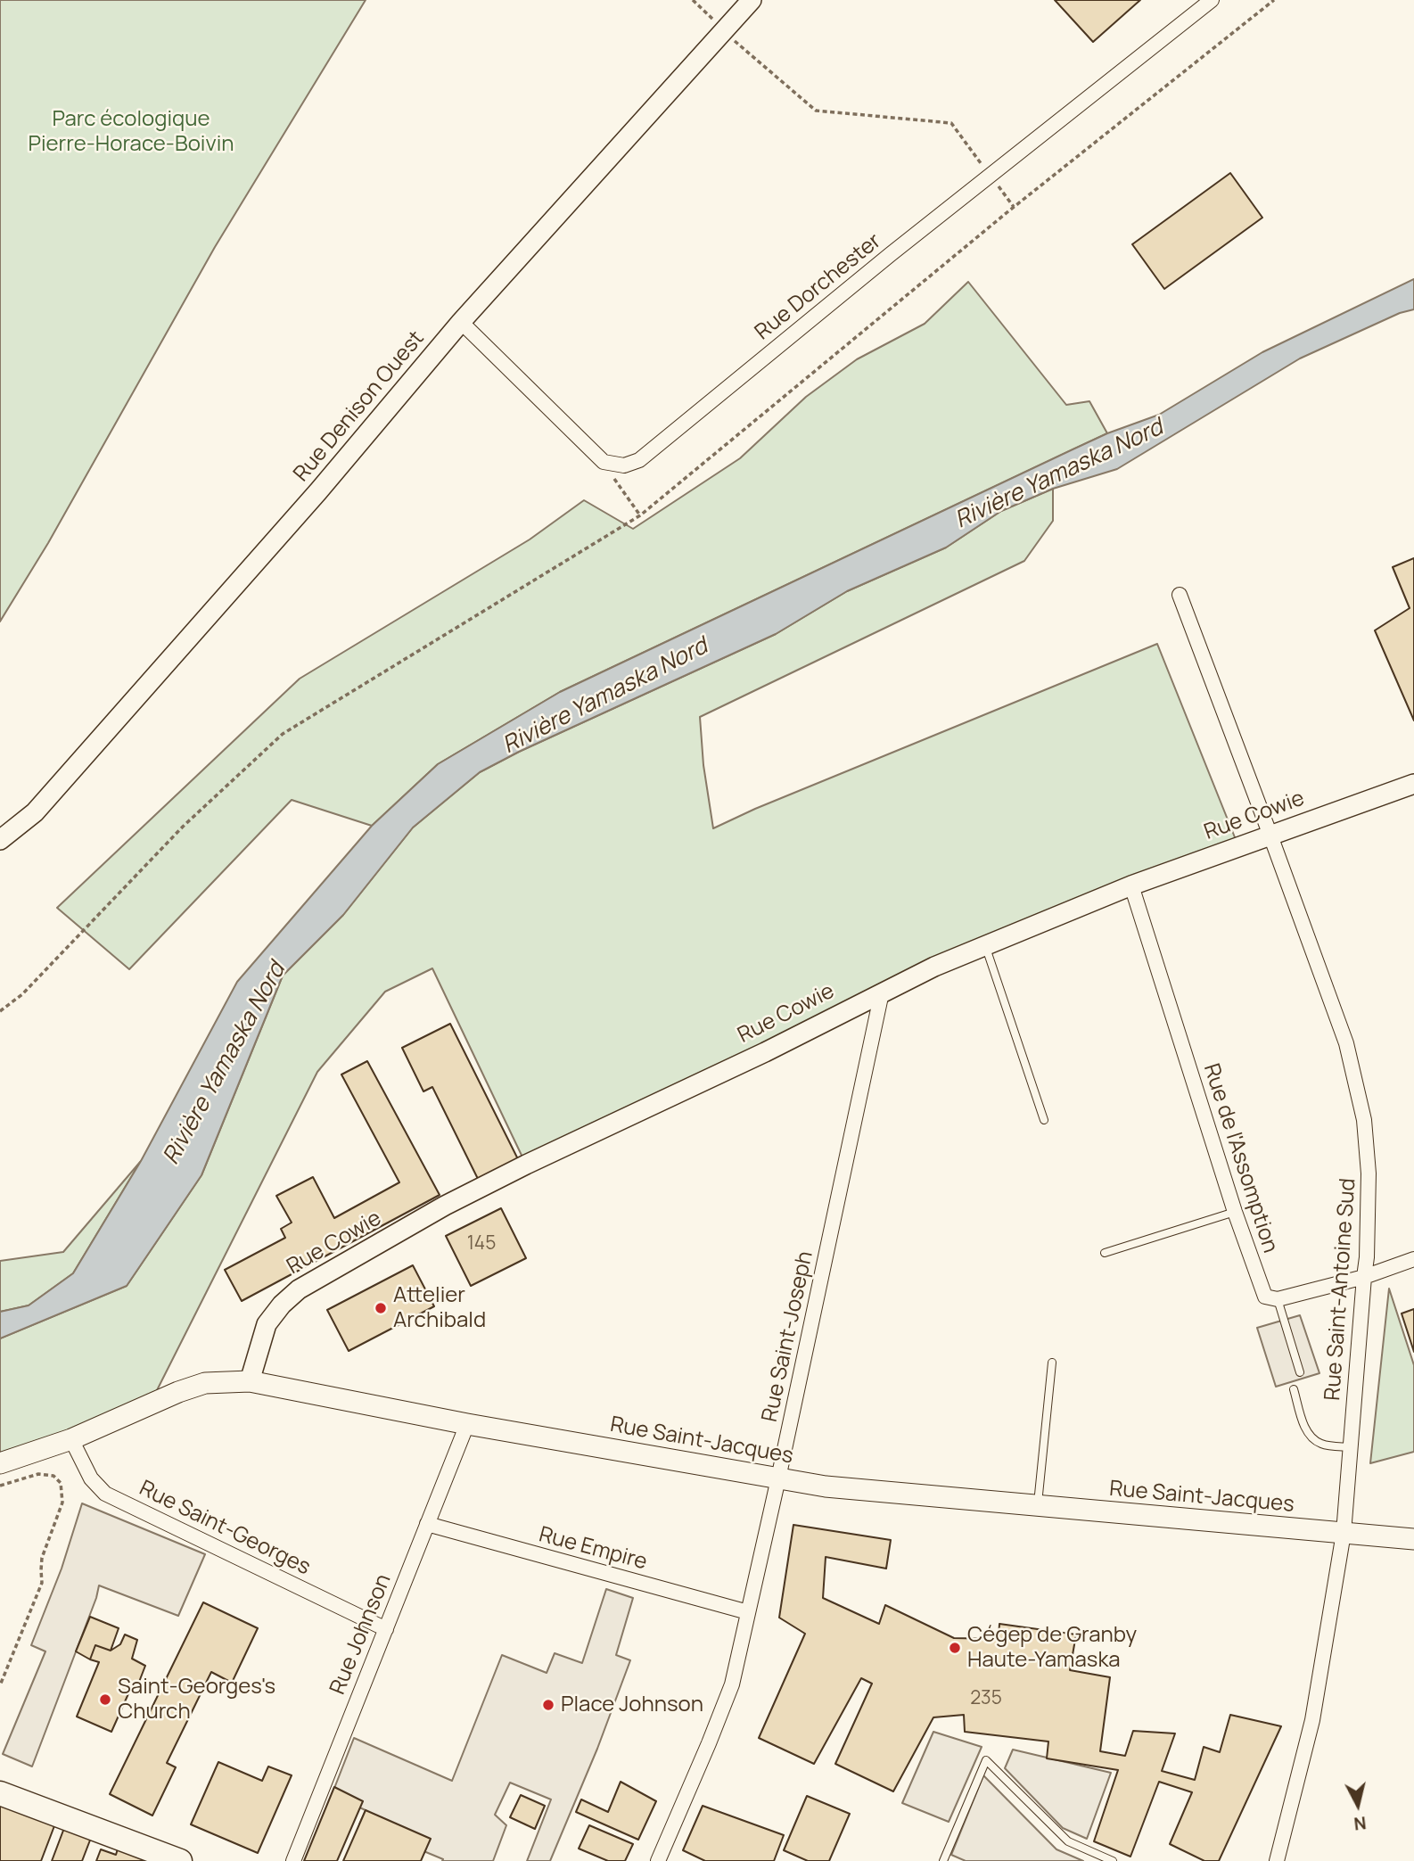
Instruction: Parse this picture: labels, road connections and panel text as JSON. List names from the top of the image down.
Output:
{
  "streets": {
    "main road": ["Rue Saint-Jacques"],
    "street": [
      "Rue Dorchester",
      "Rue Denison Ouest",
      "Rue Cowie",
      "Rue de l'Assomption",
      "Rue Saint-Antoine Sud",
      "Rue Saint-Joseph",
      "Rue Saint-Georges",
      "Rue Empire",
      "Rue Johnson"
    ]
  },
  "crossings": [
    ["Rue Cowie", "Rue de l'Assomption"],
    ["Rue Cowie", "Rue Saint-Antoine Sud"],
    ["Rue Cowie", "Rue Saint-Joseph"],
    ["Rue Cowie", "Rue Saint-Jacques"],
    ["Rue Saint-Antoine Sud", "Rue Saint-Jacques"],
    ["Rue Saint-Joseph", "Rue Saint-Jacques"],
    ["Rue Saint-Joseph", "Rue Empire"],
    ["Rue Saint-Jacques", "Rue Saint-Georges"],
    ["Rue Saint-Jacques", "Rue Johnson"],
    ["Rue Saint-Georges", "Rue Johnson"],
    ["Rue Empire", "Rue Johnson"]
  ],
  "water": ["Rivière Yamaska Nord"],
  "parks": ["Parc écologique Pierre-Horace-Boivin"],
  "places": [
    "Attelier Archibald",
    "Cégep de Granby Haute-Yamaska",
    "Saint-Georges's Church",
    "Place Johnson"
  ],
  "house_numbers": ["145", "235"],
  "north": "bottom"
}
